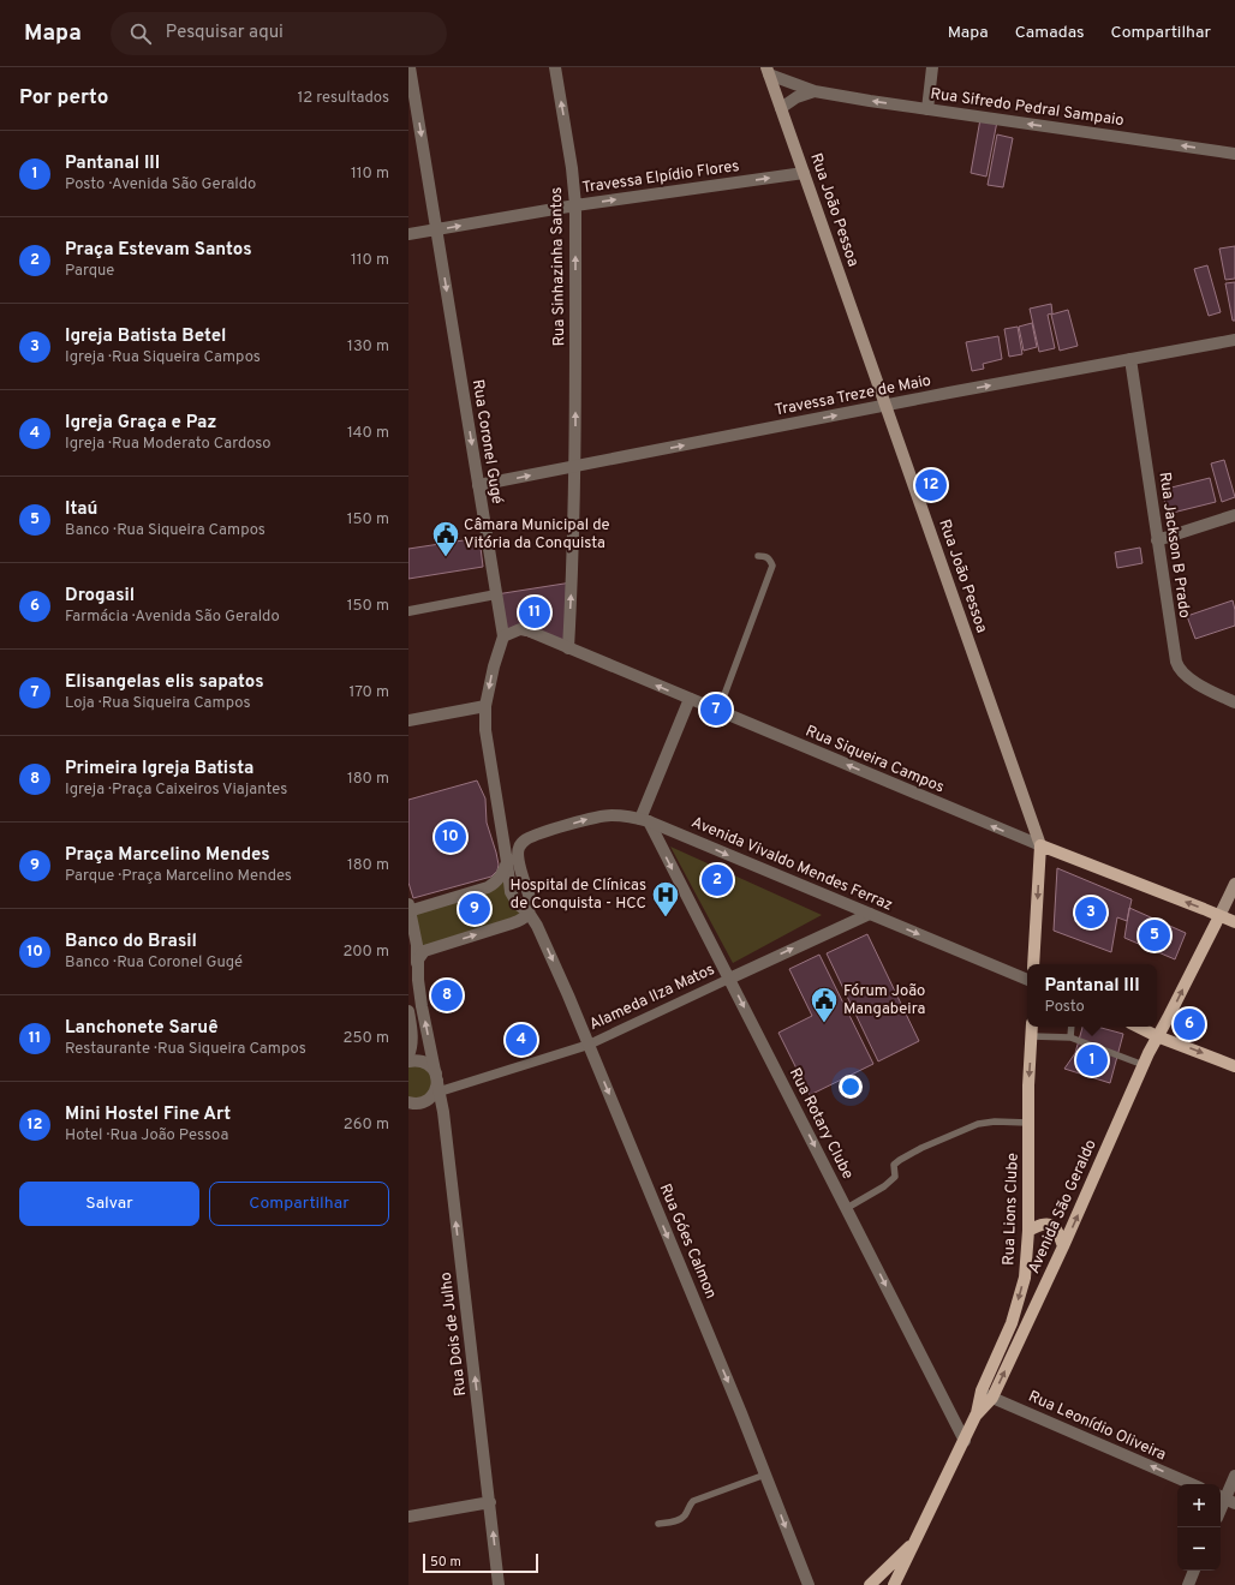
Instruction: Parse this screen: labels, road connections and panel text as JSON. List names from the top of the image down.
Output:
{
  "streets": {
    "main road": [
      "Rua João Pessoa",
      "Rua Siqueira Campos",
      "Avenida São Geraldo",
      "Rua Lions Clube"
    ],
    "street": [
      "Rua Sifredo Pedral Sampaio",
      "Travessa Elpídio Flores",
      "Rua Sinhazinha Santos",
      "Travessa Treze de Maio",
      "Rua Coronel Gugé",
      "Rua Jackson B Prado",
      "Avenida Vivaldo Mendes Ferraz",
      "Alameda Ilza Matos",
      "Rua Rotary Clube",
      "Rua Góes Calmon",
      "Rua Dois de Julho",
      "Rua Leonídio Oliveira"
    ]
  },
  "crossings": [
    ["Rua Sifredo Pedral Sampaio", "Rua João Pessoa"],
    ["Travessa Elpídio Flores", "Rua João Pessoa"],
    ["Travessa Elpídio Flores", "Rua Sinhazinha Santos"],
    ["Travessa Elpídio Flores", "Rua Coronel Gugé"],
    ["Rua João Pessoa", "Travessa Treze de Maio"],
    ["Rua João Pessoa", "Rua Siqueira Campos"],
    ["Rua Sinhazinha Santos", "Travessa Treze de Maio"],
    ["Rua Sinhazinha Santos", "Rua Siqueira Campos"],
    ["Travessa Treze de Maio", "Rua Coronel Gugé"],
    ["Travessa Treze de Maio", "Rua Jackson B Prado"],
    ["Rua Coronel Gugé", "Rua Siqueira Campos"],
    ["Rua Coronel Gugé", "Rua Góes Calmon"],
    ["Rua Siqueira Campos", "Avenida São Geraldo"],
    ["Avenida Vivaldo Mendes Ferraz", "Rua Rotary Clube"],
    ["Alameda Ilza Matos", "Rua Rotary Clube"],
    ["Alameda Ilza Matos", "Rua Góes Calmon"],
    ["Alameda Ilza Matos", "Rua Dois de Julho"],
    ["Rua Rotary Clube", "Avenida São Geraldo"],
    ["Avenida São Geraldo", "Rua Lions Clube"],
    ["Avenida São Geraldo", "Rua Leonídio Oliveira"],
    ["Rua Lions Clube", "Rua Leonídio Oliveira"]
  ],
  "one_way": [
    "Rua Sifredo Pedral Sampaio",
    "Travessa Elpídio Flores",
    "Rua Sinhazinha Santos",
    "Travessa Treze de Maio",
    "Rua Coronel Gugé",
    "Rua Siqueira Campos",
    "Avenida Vivaldo Mendes Ferraz",
    "Rua Rotary Clube",
    "Avenida São Geraldo",
    "Rua Lions Clube",
    "Rua Góes Calmon",
    "Rua Dois de Julho",
    "Rua Leonídio Oliveira"
  ],
  "places": {
    "public building": ["Câmara Municipal de Vitória da Conquista", "Fórum João Mangabeira"],
    "hospital": ["Hospital de Clínicas de Conquista - HCC"]
  },
  "scale_bar": "50 m",
  "page": {
    "header": "Mapa",
    "search": "Pesquisar aqui",
    "nav": ["Mapa", "Camadas", "Compartilhar"],
    "heading": ["Por perto", "12 resultados"],
    "list": [
      {
        "mark": "1",
        "name": "Pantanal III",
        "note": "Posto · Avenida São Geraldo",
        "value": "110 m"
      },
      {
        "mark": "2",
        "name": "Praça Estevam Santos",
        "note": "Parque",
        "value": "110 m"
      },
      {
        "mark": "3",
        "name": "Igreja Batista Betel",
        "note": "Igreja · Rua Siqueira Campos",
        "value": "130 m"
      },
      {
        "mark": "4",
        "name": "Igreja Graça e Paz",
        "note": "Igreja · Rua Moderato Cardoso",
        "value": "140 m"
      },
      {
        "mark": "5",
        "name": "Itaú",
        "note": "Banco · Rua Siqueira Campos",
        "value": "150 m"
      },
      {
        "mark": "6",
        "name": "Drogasil",
        "note": "Farmácia · Avenida São Geraldo",
        "value": "150 m"
      },
      {
        "mark": "7",
        "name": "Elisangelas elis sapatos",
        "note": "Loja · Rua Siqueira Campos",
        "value": "170 m"
      },
      {
        "mark": "8",
        "name": "Primeira Igreja Batista",
        "note": "Igreja · Praça Caixeiros Viajantes",
        "value": "180 m"
      },
      {
        "mark": "9",
        "name": "Praça Marcelino Mendes",
        "note": "Parque · Praça Marcelino Mendes",
        "value": "180 m"
      },
      {
        "mark": "10",
        "name": "Banco do Brasil",
        "note": "Banco · Rua Coronel Gugé",
        "value": "200 m"
      },
      {
        "mark": "11",
        "name": "Lanchonete Saruê",
        "note": "Restaurante · Rua Siqueira Campos",
        "value": "250 m"
      },
      {
        "mark": "12",
        "name": "Mini Hostel Fine Art",
        "note": "Hotel · Rua João Pessoa",
        "value": "260 m"
      }
    ],
    "pins": [
      "12",
      "11",
      "7",
      "10",
      "2",
      "9",
      "3",
      "5",
      "8",
      "6",
      "4",
      "1"
    ],
    "popup": ["Pantanal III", "Posto"],
    "buttons": ["Salvar", "Compartilhar"],
    "map_buttons": ["+", "−"],
    "scale": "50 m"
  }
}
